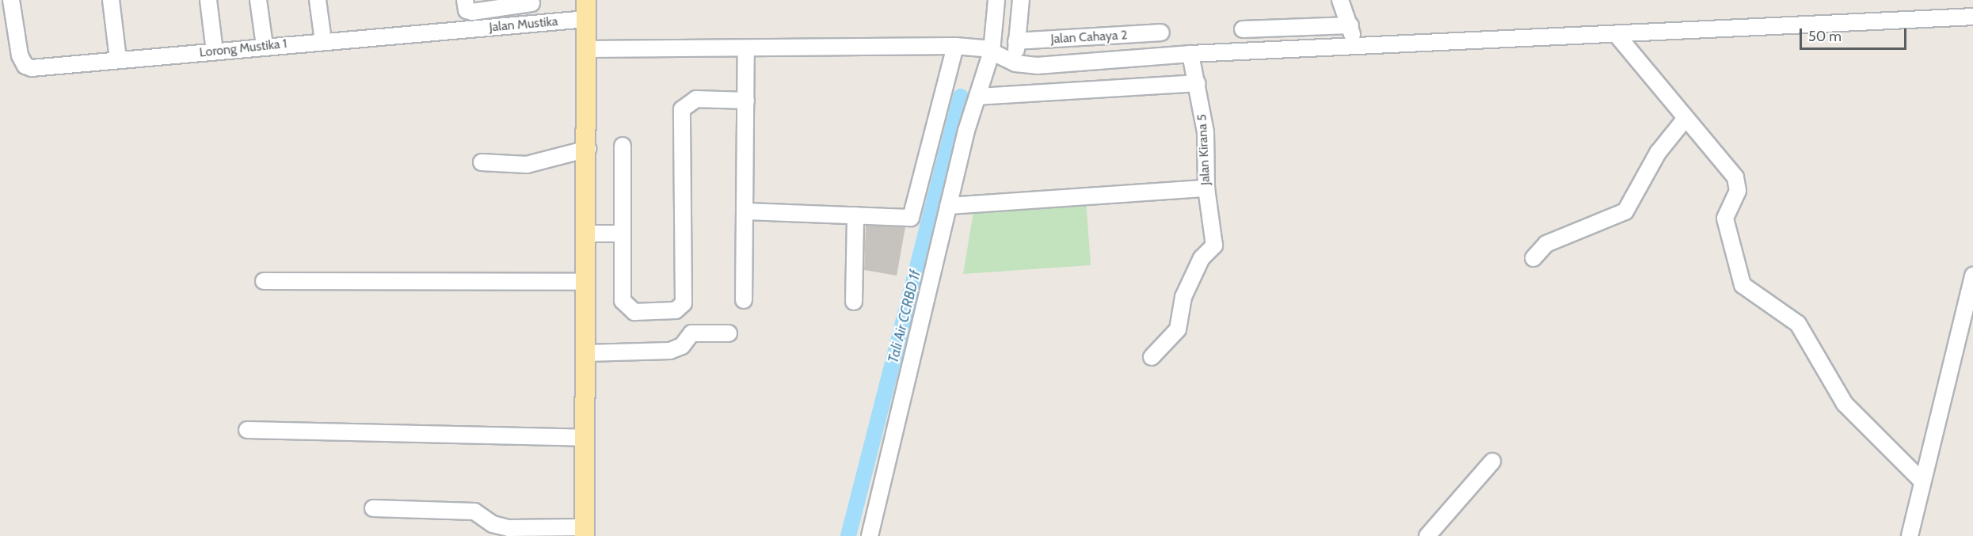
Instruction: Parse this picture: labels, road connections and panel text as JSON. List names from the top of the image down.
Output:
{
  "streets": {
    "street": [
      "Jalan Mustika",
      "Jalan Cahaya 2",
      "Lorong Mustika 1",
      "Jalan Kirana 5"
    ]
  },
  "crossings": [
    ["Jalan Mustika", "Lorong Mustika 1"]
  ],
  "water": ["Tali Air CCRBD 1f"],
  "scale_bar": "50 m"
}
